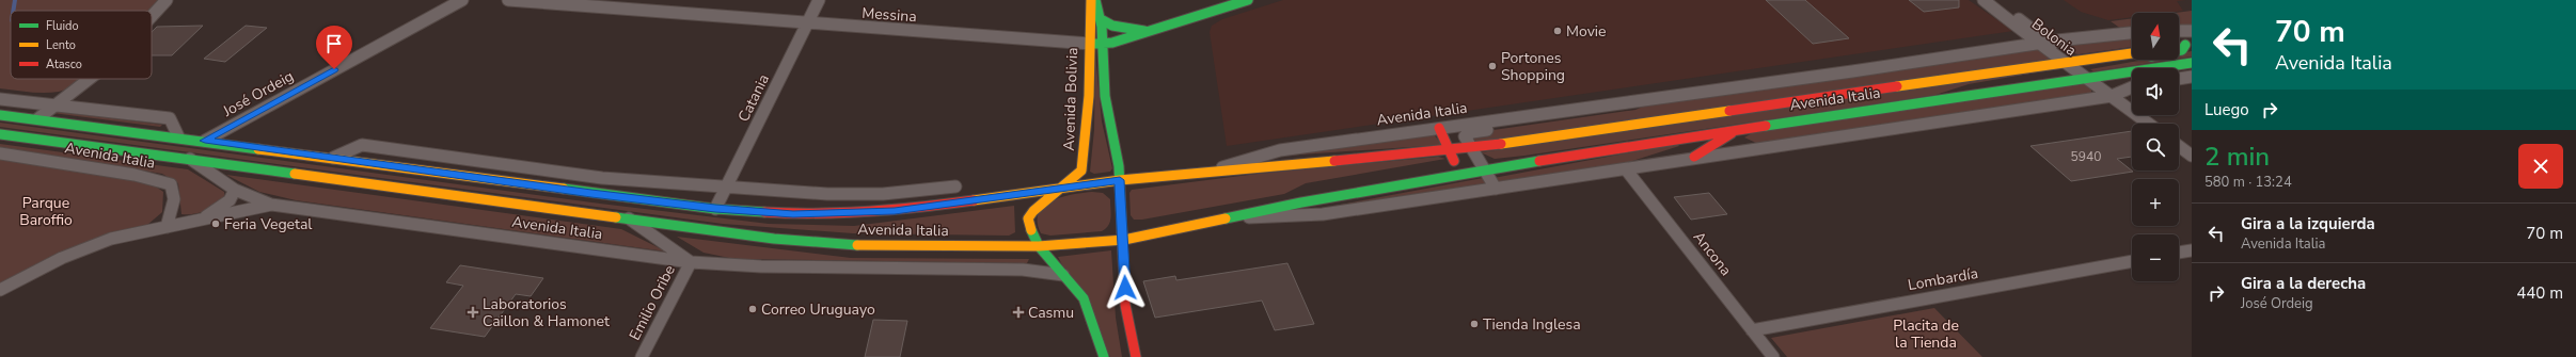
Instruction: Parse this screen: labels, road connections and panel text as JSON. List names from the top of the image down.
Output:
{
  "streets": {
    "main road": ["Avenida Bolivia", "Avenida Italia"],
    "street": [
      "Messina",
      "Bolonia",
      "José Ordeig",
      "Catania",
      "Ancona",
      "Lombardía",
      "Emilio Oribe"
    ]
  },
  "crossings": [
    ["Messina", "Catania"],
    ["Messina", "Avenida Bolivia"],
    ["Bolonia", "Avenida Italia"],
    ["José Ordeig", "Avenida Italia"],
    ["Catania", "Avenida Italia"],
    ["Avenida Bolivia", "Avenida Italia"],
    ["Avenida Italia", "Ancona"],
    ["Avenida Italia", "Emilio Oribe"],
    ["Ancona", "Lombardía"]
  ],
  "parks": ["Parque Baroffio", "Placita de la Tienda"],
  "places": {
    "other": [
      "Movie",
      "Portones Shopping",
      "Feria Vegetal",
      "Correo Uruguayo",
      "Tienda Inglesa"
    ],
    "health": ["Laboratorios Caillon & Hamonet", "Casmu"]
  },
  "house_numbers": ["5940"],
  "legend": ["Fluido", "Lento", "Atasco"],
  "north": "top",
  "page": {
    "turn": ["70 m", "Avenida Italia"],
    "map_buttons": ["+", "−"],
    "then": "Luego",
    "heading": ["2 min", "580 m · 13:24"],
    "list": [
      {
        "name": "Gira a la izquierda",
        "note": "Avenida Italia",
        "value": "70 m"
      },
      {
        "name": "Gira a la derecha",
        "note": "José Ordeig",
        "value": "440 m"
      }
    ]
  }
}
